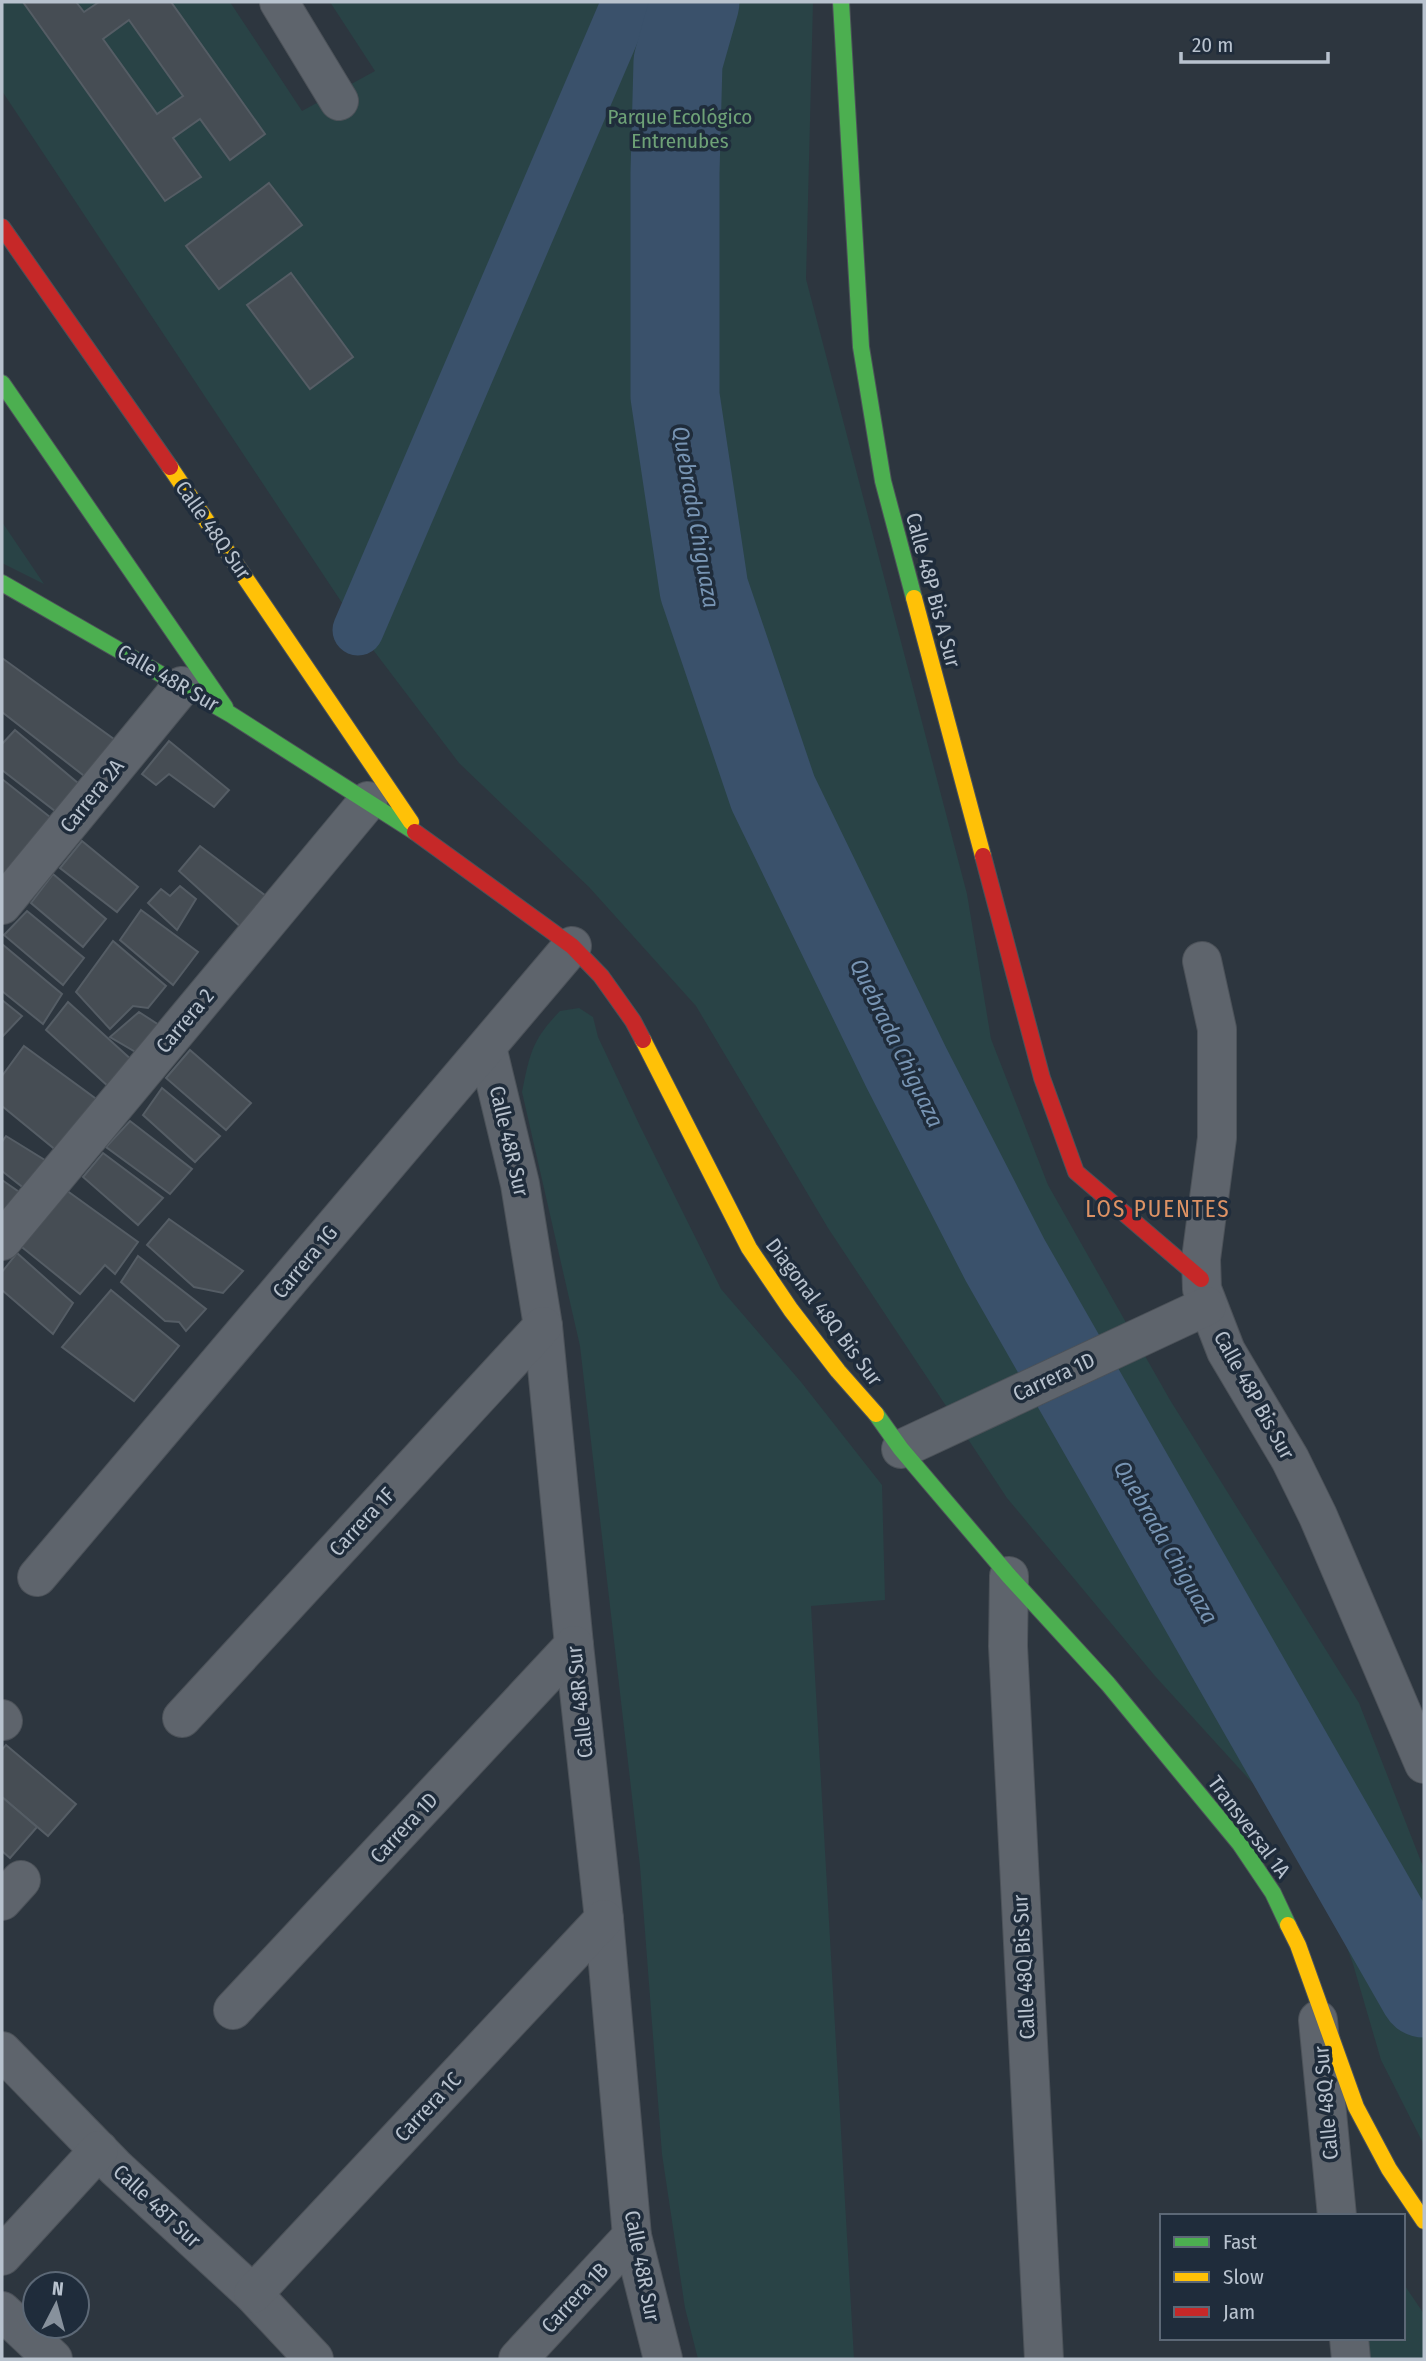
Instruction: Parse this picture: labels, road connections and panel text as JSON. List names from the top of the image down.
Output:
{
  "streets": {
    "main road": [
      "Calle 48Q Sur",
      "Calle 48P Bis A Sur",
      "Calle 48R Sur",
      "Diagonal 48Q Bis Sur",
      "Transversal 1A"
    ],
    "street": [
      "Carrera 2A",
      "Carrera 2",
      "Carrera 1G",
      "Carrera 1D",
      "Calle 48P Bis Sur",
      "Carrera 1F",
      "Calle 48Q Bis Sur",
      "Carrera 1C",
      "Calle 48T Sur",
      "Carrera 1B"
    ]
  },
  "crossings": [
    ["Calle 48Q Sur", "Calle 48R Sur"],
    ["Calle 48Q Sur", "Transversal 1A"],
    ["Calle 48P Bis A Sur", "Carrera 1D"],
    ["Calle 48P Bis A Sur", "Calle 48P Bis Sur"],
    ["Calle 48R Sur", "Carrera 2A"],
    ["Calle 48R Sur", "Carrera 2"],
    ["Calle 48R Sur", "Carrera 1G"],
    ["Calle 48R Sur", "Diagonal 48Q Bis Sur"],
    ["Calle 48R Sur", "Carrera 1D"],
    ["Calle 48R Sur", "Carrera 1F"],
    ["Calle 48R Sur", "Carrera 1C"],
    ["Calle 48R Sur", "Carrera 1B"],
    ["Carrera 1G", "Diagonal 48Q Bis Sur"],
    ["Diagonal 48Q Bis Sur", "Carrera 1D"],
    ["Diagonal 48Q Bis Sur", "Transversal 1A"],
    ["Diagonal 48Q Bis Sur", "Calle 48Q Bis Sur"],
    ["Carrera 1D", "Calle 48P Bis Sur"],
    ["Transversal 1A", "Calle 48Q Bis Sur"],
    ["Carrera 1C", "Calle 48T Sur"]
  ],
  "districts": ["LOS PUENTES"],
  "water": ["Quebrada Chiguaza"],
  "parks": ["Parque Ecológico Entrenubes"],
  "legend": ["Fast", "Slow", "Jam"],
  "scale_bar": "20 m",
  "north": "top"
}
